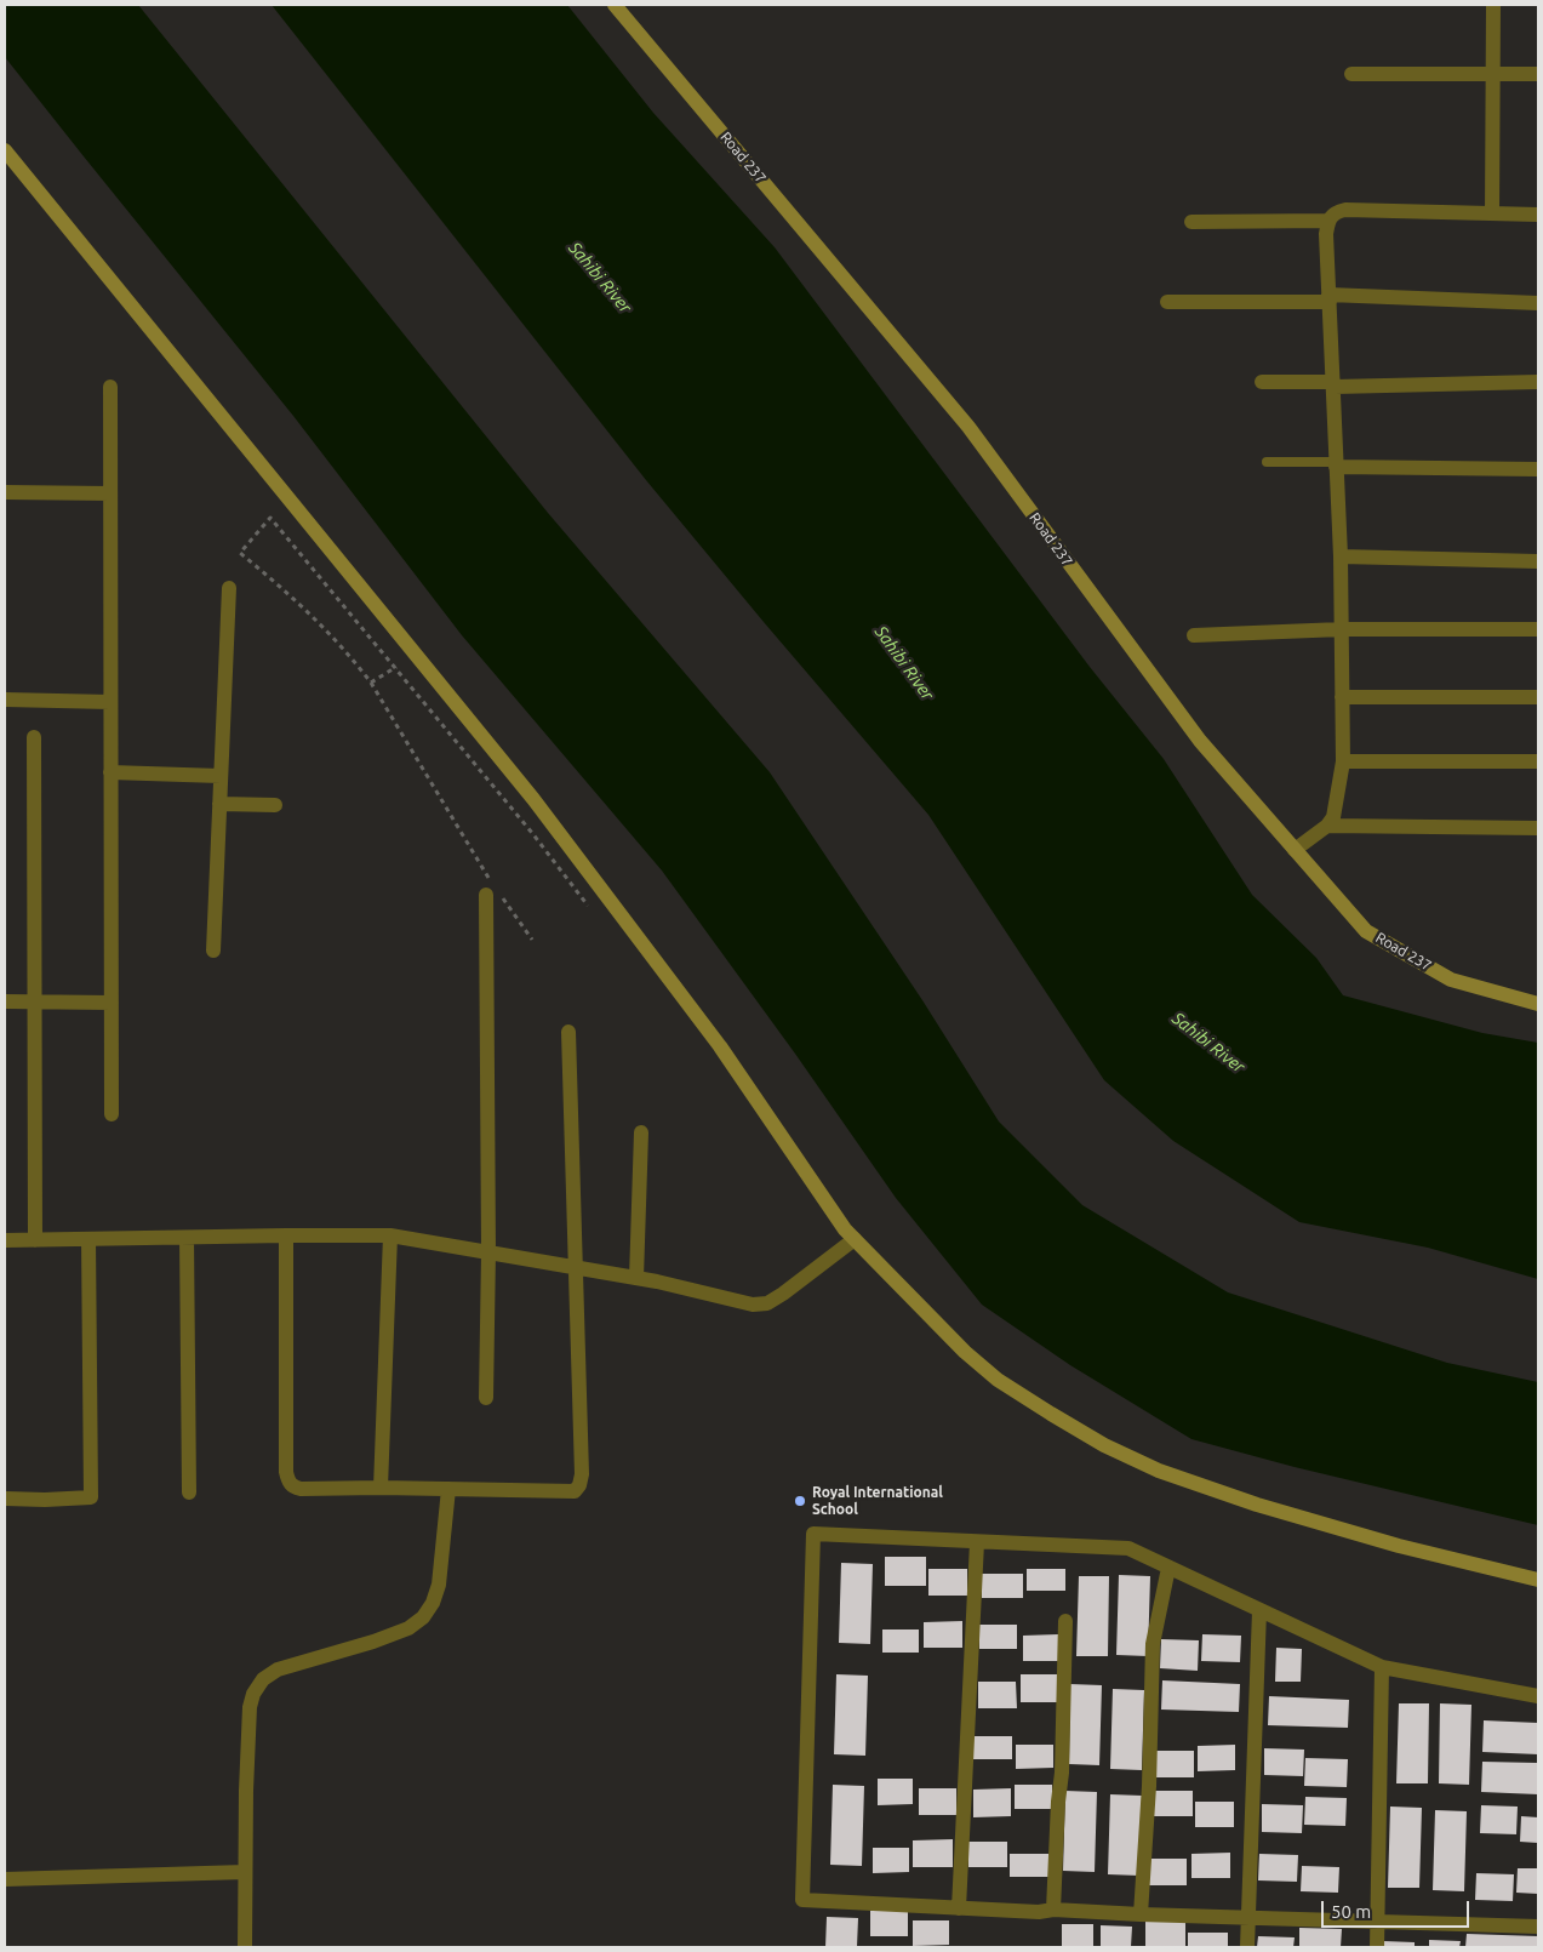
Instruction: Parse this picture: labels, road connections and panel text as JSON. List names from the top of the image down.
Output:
{
  "streets": {
    "street": ["Road 237"]
  },
  "water": ["Sahibi River"],
  "places": ["Royal International School"],
  "scale_bar": "50 m"
}
